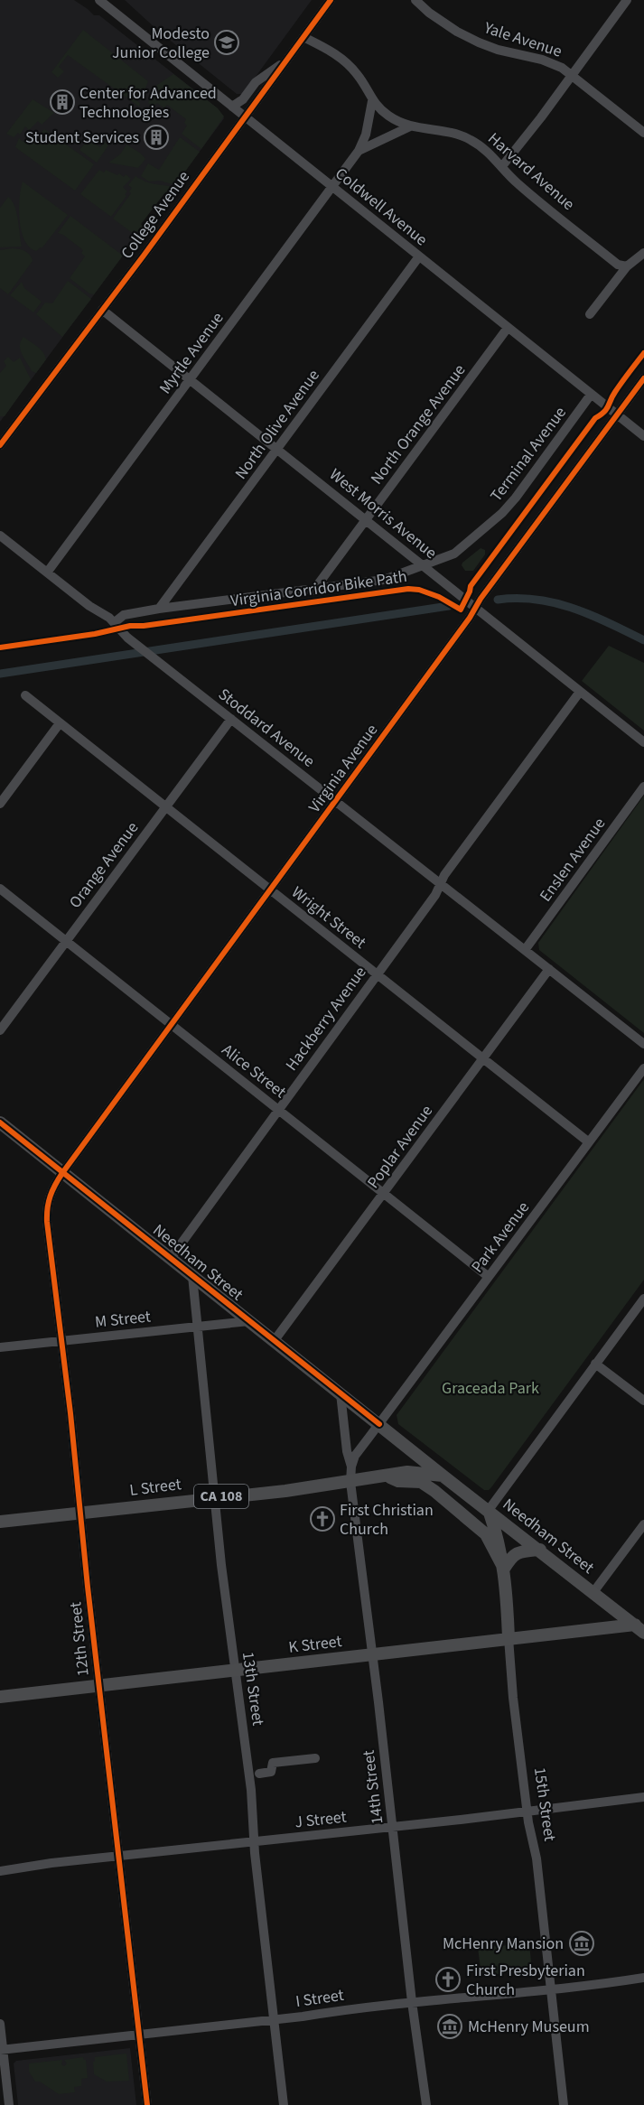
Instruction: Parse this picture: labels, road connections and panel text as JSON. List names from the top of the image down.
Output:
{
  "streets": {
    "main road": [
      "Needham Street",
      "L Street",
      "CA 108",
      "K Street",
      "15th Street"
    ],
    "street": [
      "Yale Avenue",
      "Harvard Avenue",
      "Coldwell Avenue",
      "College Avenue",
      "Myrtle Avenue",
      "North Olive Avenue",
      "North Orange Avenue",
      "Terminal Avenue",
      "West Morris Avenue",
      "Stoddard Avenue",
      "Virginia Avenue",
      "Enslen Avenue",
      "Orange Avenue",
      "Wright Street",
      "Hackberry Avenue",
      "Alice Street",
      "Poplar Avenue",
      "Park Avenue",
      "M Street",
      "12th Street",
      "13th Street",
      "14th Street",
      "J Street",
      "I Street"
    ],
    "cycle path": ["Virginia Corridor Bike Path"]
  },
  "crossings": [
    ["Harvard Avenue", "College Avenue"],
    ["Harvard Avenue", "Myrtle Avenue"],
    ["Coldwell Avenue", "College Avenue"],
    ["Coldwell Avenue", "Myrtle Avenue"],
    ["Coldwell Avenue", "North Olive Avenue"],
    ["Coldwell Avenue", "North Orange Avenue"],
    ["Coldwell Avenue", "Terminal Avenue"],
    ["Coldwell Avenue", "Virginia Avenue"],
    ["College Avenue", "West Morris Avenue"],
    ["Myrtle Avenue", "West Morris Avenue"],
    ["Myrtle Avenue", "Stoddard Avenue"],
    ["North Olive Avenue", "Terminal Avenue"],
    ["North Olive Avenue", "West Morris Avenue"],
    ["North Orange Avenue", "Terminal Avenue"],
    ["North Orange Avenue", "West Morris Avenue"],
    ["Terminal Avenue", "West Morris Avenue"],
    ["Terminal Avenue", "Stoddard Avenue"],
    ["West Morris Avenue", "Virginia Avenue"],
    ["West Morris Avenue", "Hackberry Avenue"],
    ["Stoddard Avenue", "Virginia Avenue"],
    ["Stoddard Avenue", "Enslen Avenue"],
    ["Stoddard Avenue", "Orange Avenue"],
    ["Stoddard Avenue", "Hackberry Avenue"],
    ["Stoddard Avenue", "Poplar Avenue"],
    ["Virginia Avenue", "Wright Street"],
    ["Virginia Avenue", "Alice Street"],
    ["Virginia Avenue", "Needham Street"],
    ["Virginia Avenue", "12th Street"],
    ["Orange Avenue", "Wright Street"],
    ["Orange Avenue", "Alice Street"],
    ["Wright Street", "Hackberry Avenue"],
    ["Wright Street", "Poplar Avenue"],
    ["Wright Street", "Park Avenue"],
    ["Hackberry Avenue", "Alice Street"],
    ["Hackberry Avenue", "Needham Street"],
    ["Alice Street", "Poplar Avenue"],
    ["Alice Street", "Park Avenue"],
    ["Poplar Avenue", "Needham Street"],
    ["Park Avenue", "Needham Street"],
    ["Park Avenue", "14th Street"],
    ["Needham Street", "M Street"],
    ["Needham Street", "L Street"],
    ["Needham Street", "12th Street"],
    ["Needham Street", "K Street"],
    ["Needham Street", "13th Street"],
    ["Needham Street", "14th Street"],
    ["Needham Street", "15th Street"],
    ["M Street", "12th Street"],
    ["M Street", "13th Street"],
    ["L Street", "12th Street"],
    ["L Street", "13th Street"],
    ["L Street", "14th Street"],
    ["12th Street", "K Street"],
    ["12th Street", "J Street"],
    ["12th Street", "I Street"],
    ["K Street", "13th Street"],
    ["K Street", "14th Street"],
    ["K Street", "15th Street"],
    ["13th Street", "J Street"],
    ["13th Street", "I Street"],
    ["14th Street", "J Street"],
    ["14th Street", "I Street"],
    ["15th Street", "J Street"],
    ["15th Street", "I Street"]
  ],
  "parks": ["Graceada Park"],
  "places": {
    "school or university": ["Modesto Junior College"],
    "building": ["Center for Advanced Technologies", "Student Services"],
    "church": ["First Christian Church", "First Presbyterian Church"],
    "museum": ["McHenry Mansion", "McHenry Museum"]
  }
}
